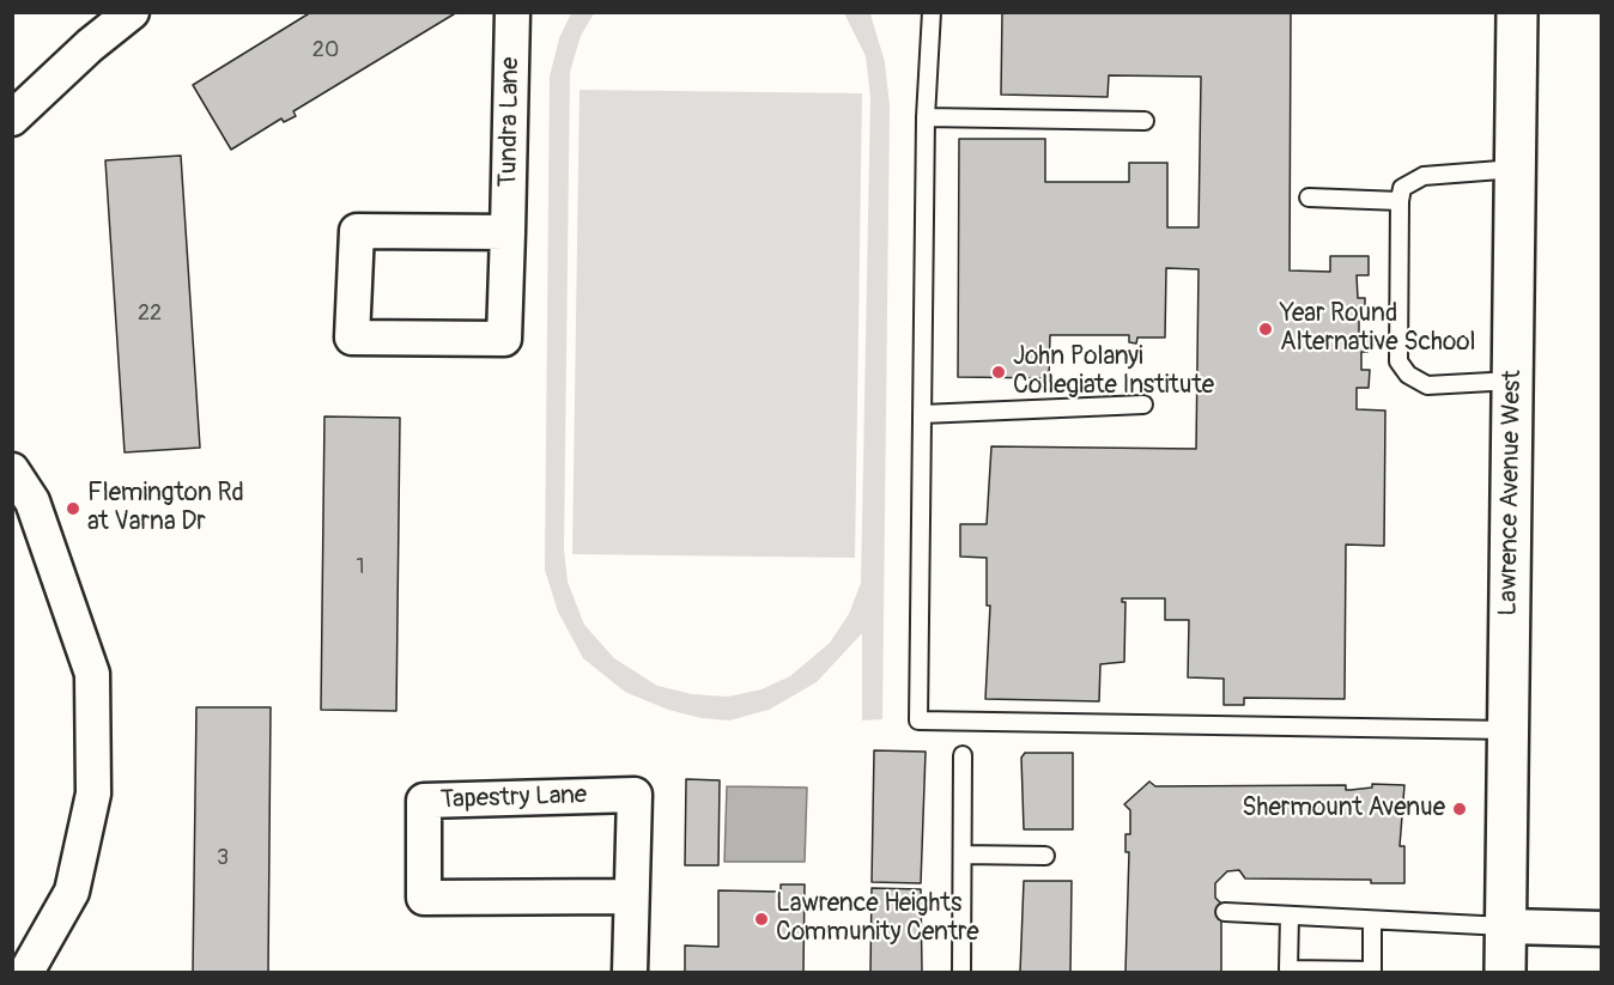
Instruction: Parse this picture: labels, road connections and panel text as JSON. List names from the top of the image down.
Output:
{
  "streets": {
    "main road": ["Lawrence Avenue West"],
    "street": ["Tundra Lane", "Tapestry Lane"]
  },
  "places": [
    "Year Round Alternative School",
    "John Polanyi Collegiate Institute",
    "Flemington Rd at Varna Dr",
    "Shermount Avenue",
    "Lawrence Heights Community Centre"
  ],
  "house_numbers": [
    "20",
    "22",
    "1",
    "3"
  ]
}
